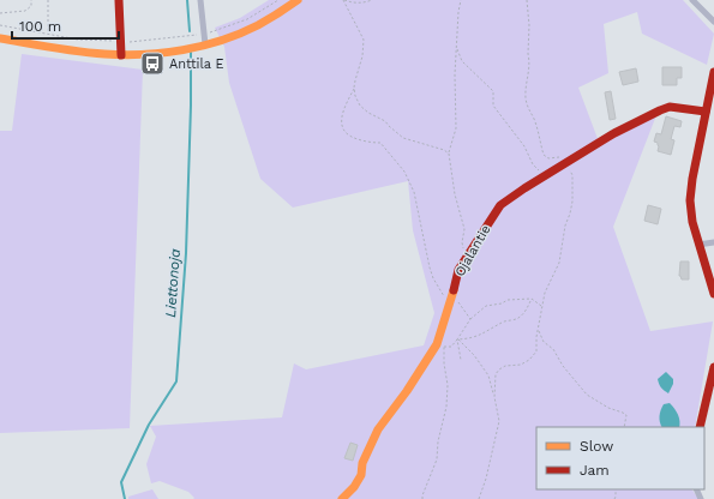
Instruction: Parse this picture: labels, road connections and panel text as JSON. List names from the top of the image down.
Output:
{
  "streets": {
    "street": ["Ojalantie"]
  },
  "water": ["Liettonoja"],
  "places": {
    "bus stop": ["Anttila E"]
  },
  "legend": ["Slow", "Jam"],
  "scale_bar": "100 m"
}
